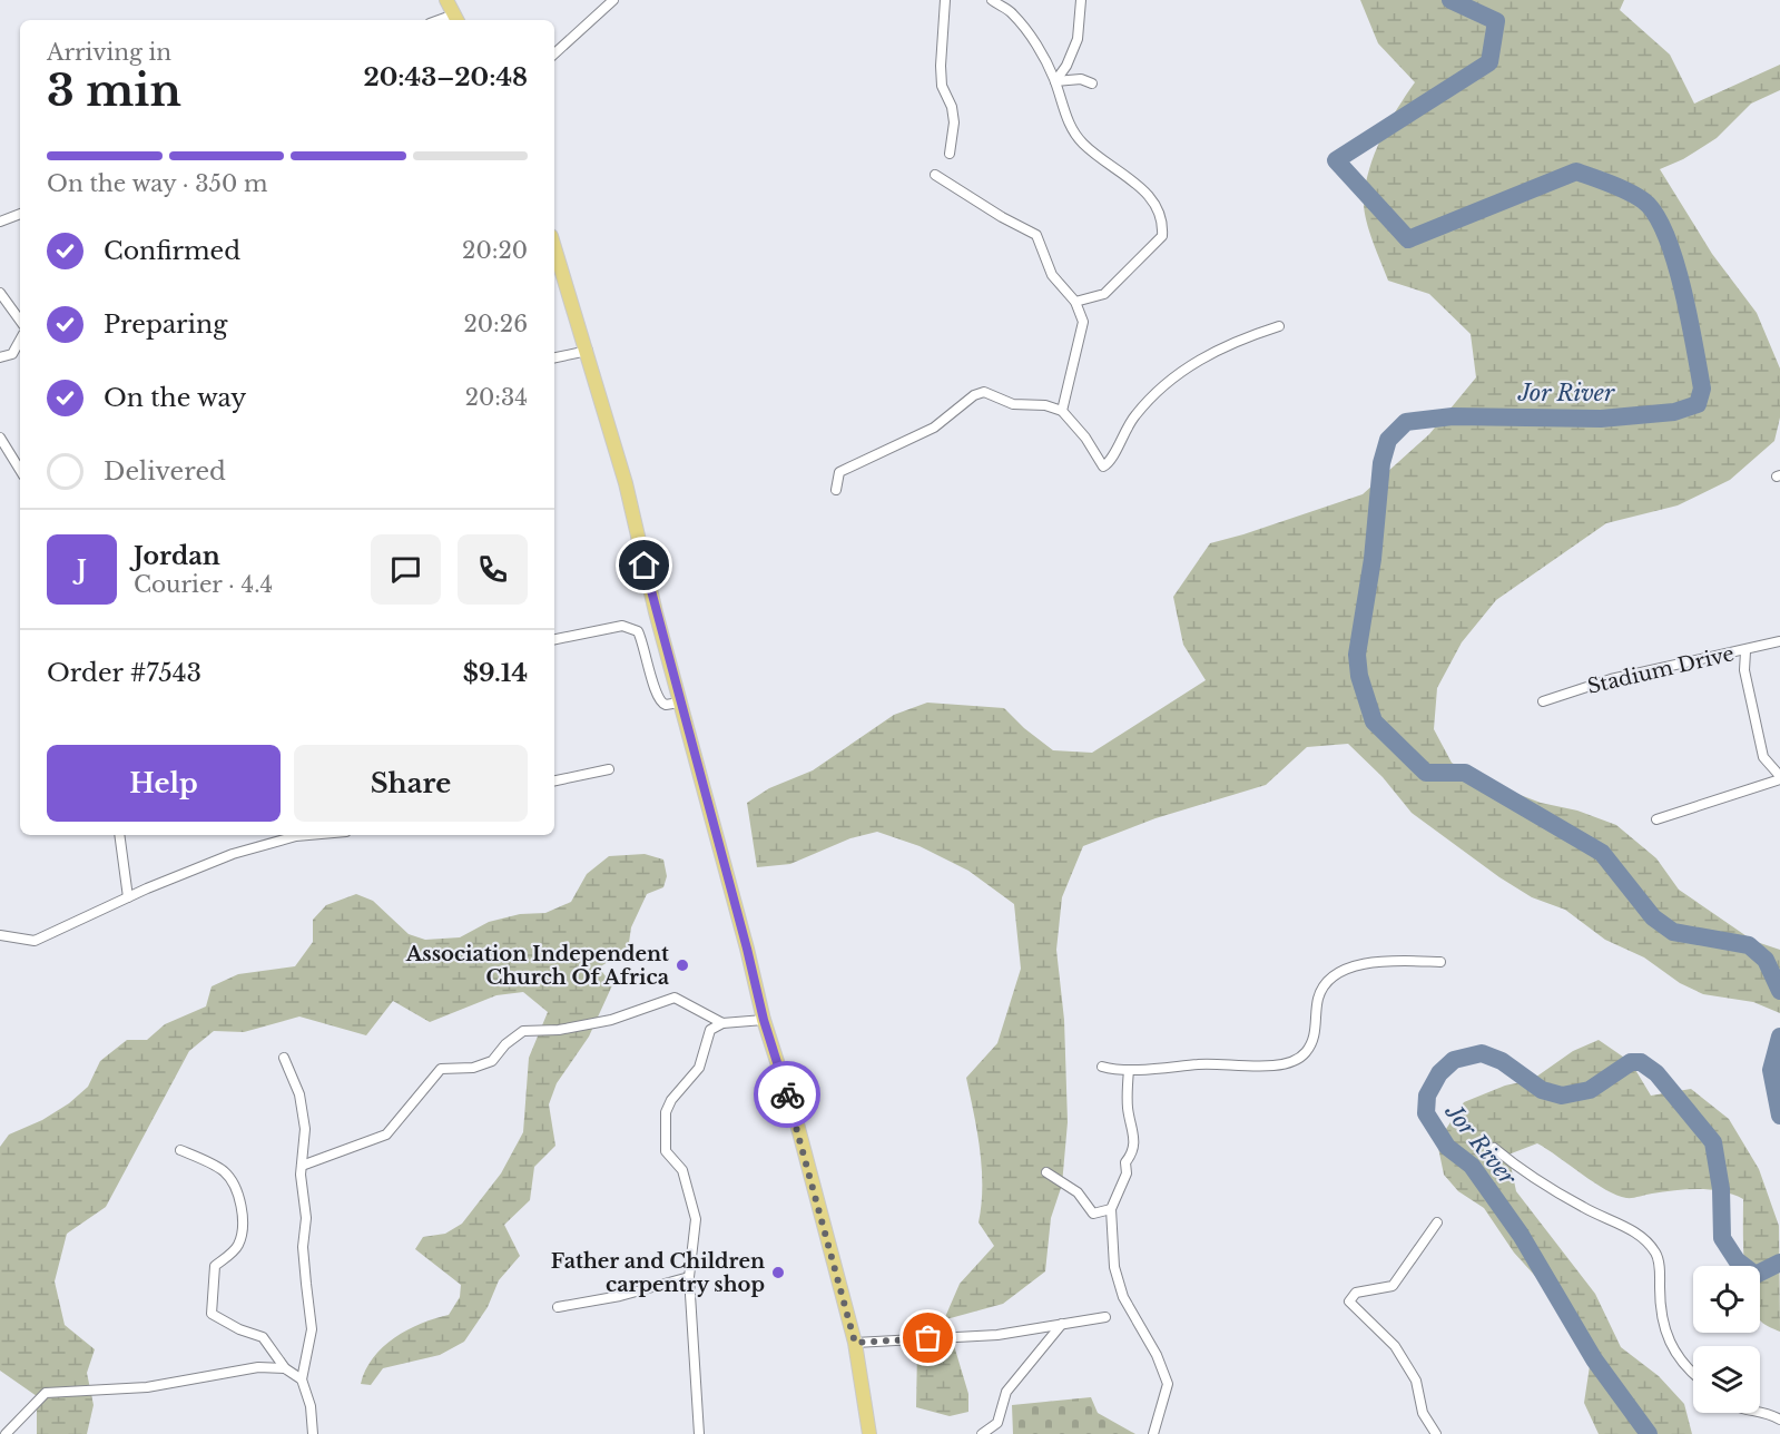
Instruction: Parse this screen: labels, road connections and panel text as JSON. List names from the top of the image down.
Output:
{
  "streets": {
    "street": ["Stadium Drive"]
  },
  "water": ["Jor River"],
  "places": ["Association Independent Church Of Africa", "Father and Children carpentry shop"],
  "page": {
    "heading": ["3 min", "Arriving in", "20:43–20:48"],
    "panel": [
      "Jordan",
      "Courier · 4.4",
      "Order #7543",
      "$9.14"
    ],
    "bar": "On the way · 350 m",
    "list": [
      ["Confirmed", "20:20"],
      ["Preparing", "20:26"],
      ["On the way", "20:34"],
      "Delivered"
    ],
    "round": "J",
    "buttons": ["Help", "Share"]
  }
}
